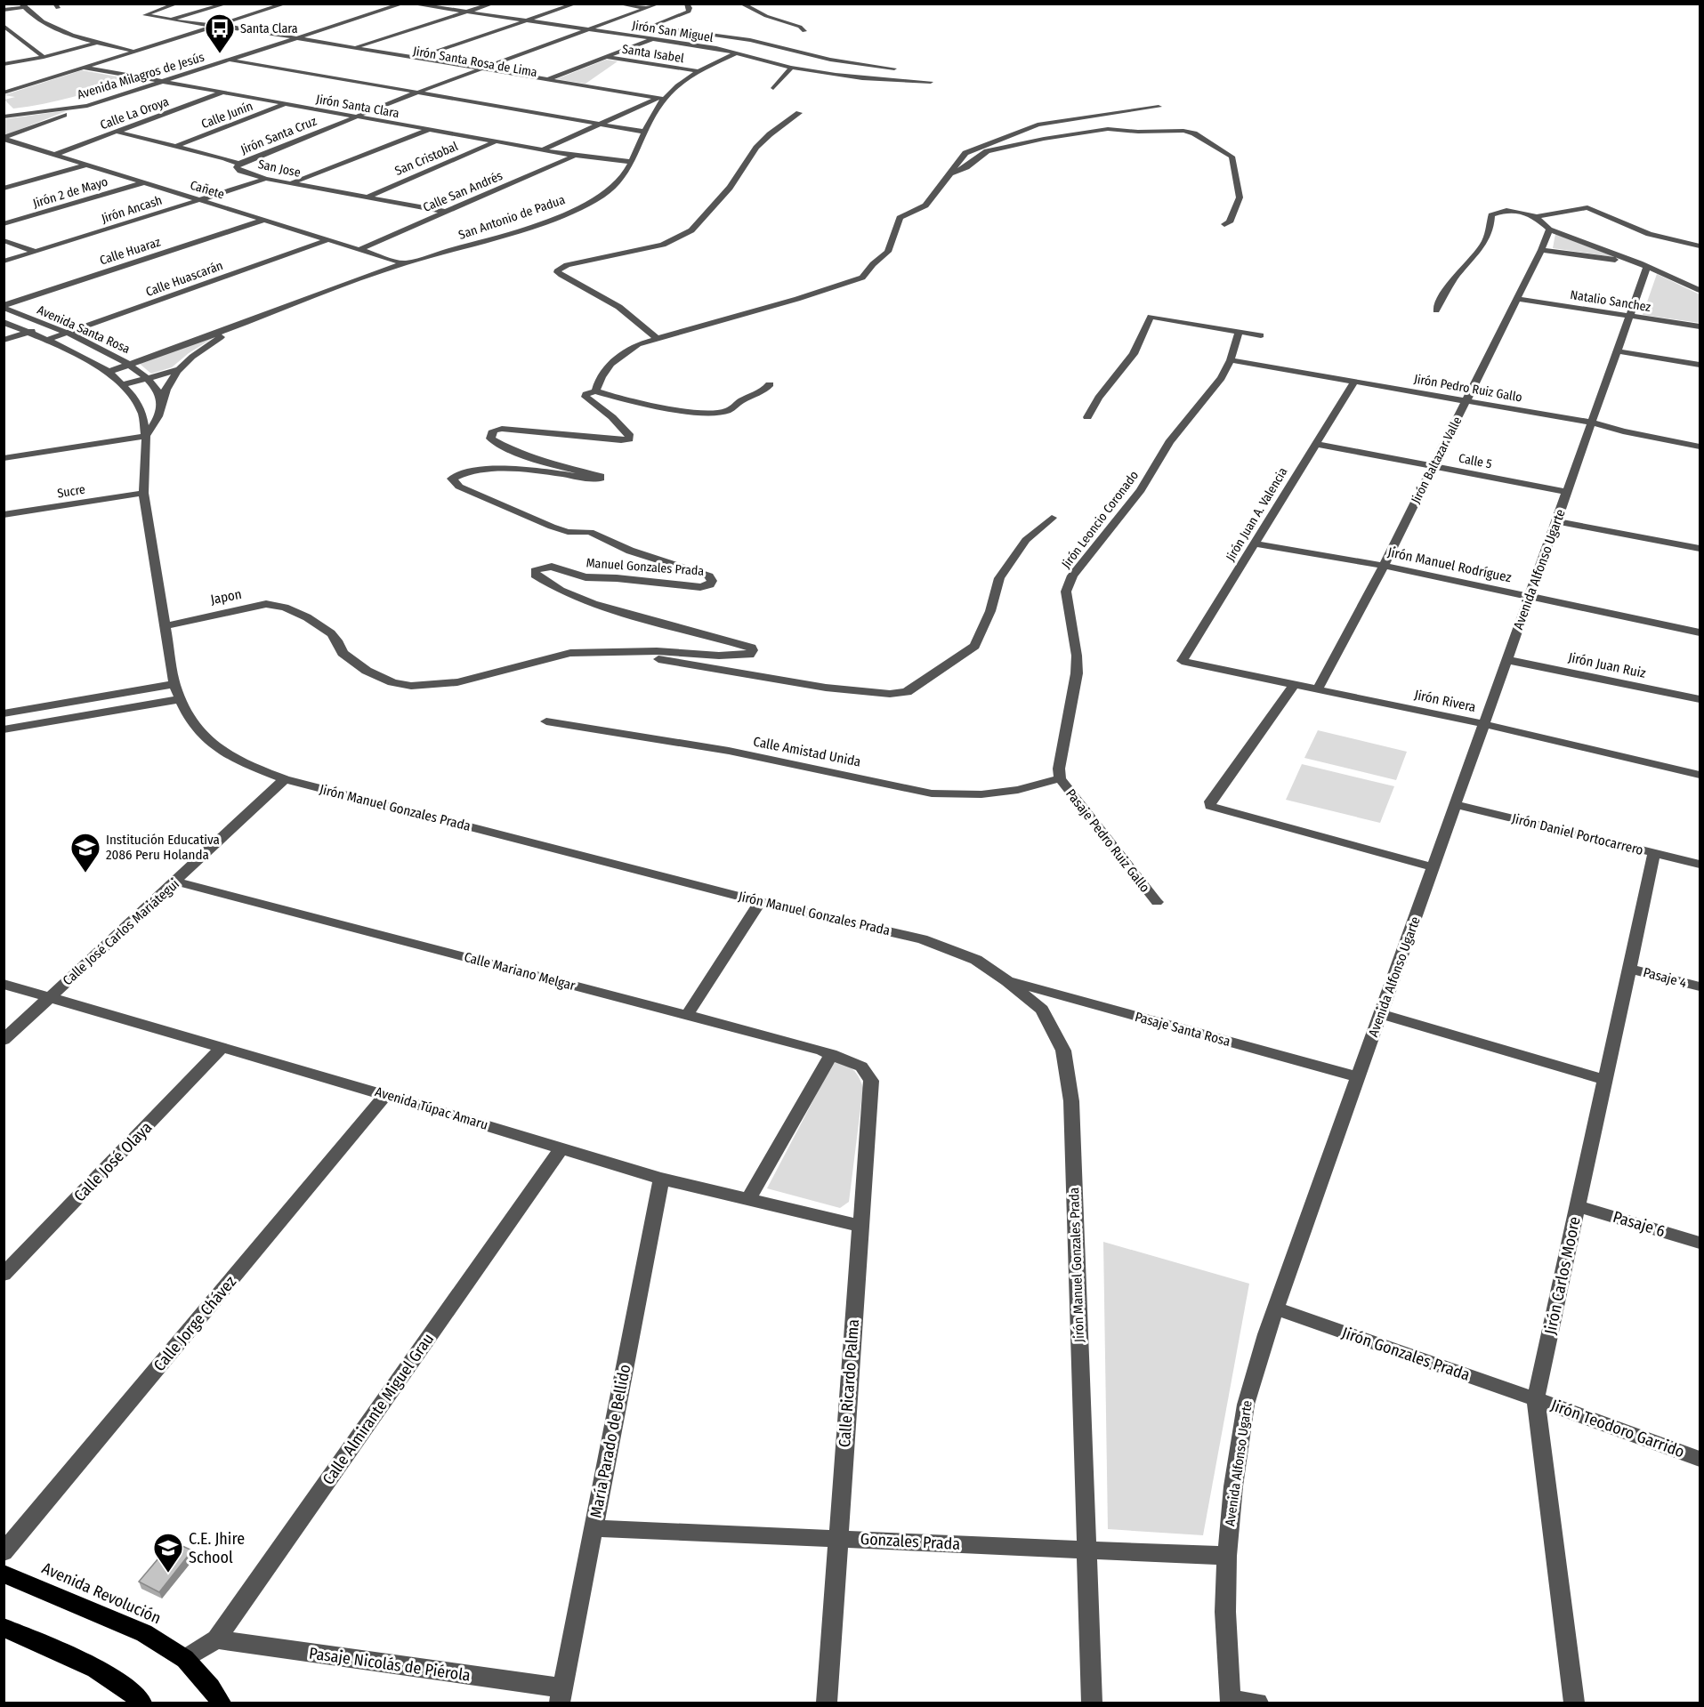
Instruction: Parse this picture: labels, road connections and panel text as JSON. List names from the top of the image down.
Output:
{
  "streets": {
    "main road": ["Avenida Revolución"],
    "street": [
      "Jirón San Miguel",
      "Santa Isabel",
      "Jirón Santa Rosa de Lima",
      "Avenida Milagros de Jesús",
      "Jirón Santa Clara",
      "Calle La Oroya",
      "Calle Junín",
      "Jirón Santa Cruz",
      "San Cristobal",
      "San Jose",
      "Cañete",
      "Calle San Andrés",
      "Jirón 2 de Mayo",
      "Jirón Ancash",
      "San Antonio de Padua",
      "Calle Huaraz",
      "Calle Huascarán",
      "Natalio Sanchez",
      "Avenida Santa Rosa",
      "Jirón Pedro Ruiz Gallo",
      "Jirón Baltazar Valle",
      "Calle 5",
      "Sucre",
      "Jirón Juan A. Valencia",
      "Jirón Leoncio Coronado",
      "Jirón Manuel Rodríguez",
      "Manuel Gonzales Prada",
      "Avenida Alfonso Ugarte",
      "Japon",
      "Jirón Juan Ruiz",
      "Jirón Rivera",
      "Calle Amistad Unida",
      "Jirón Manuel Gonzales Prada",
      "Jirón Daniel Portocarrero",
      "Pasaje Pedro Ruiz Gallo",
      "Calle José Carlos Mariátegui",
      "Calle Mariano Melgar",
      "Pasaje 4",
      "Pasaje Santa Rosa",
      "Avenida Túpac Amaru",
      "Calle José Olaya",
      "Pasaje 6",
      "Jirón Carlos Moore",
      "Calle Jorge Chávez",
      "Jirón Gonzales Prada",
      "Calle Ricardo Palma",
      "Calle Almirante Miguel Grau",
      "Jirón Teodoro Garrido",
      "María Parado de Bellido",
      "Gonzales Prada",
      "Pasaje Nicolás de Piérola"
    ]
  },
  "crossings": [
    ["Jirón San Miguel", "Jirón Santa Cruz"],
    ["Jirón San Miguel", "San Antonio de Padua"],
    ["Santa Isabel", "San Antonio de Padua"],
    ["Jirón Santa Rosa de Lima", "Avenida Milagros de Jesús"],
    ["Jirón Santa Rosa de Lima", "Jirón Santa Cruz"],
    ["Jirón Santa Rosa de Lima", "San Antonio de Padua"],
    ["Avenida Milagros de Jesús", "Jirón Santa Clara"],
    ["Jirón Santa Clara", "Calle La Oroya"],
    ["Jirón Santa Clara", "Calle Junín"],
    ["Jirón Santa Clara", "Jirón Santa Cruz"],
    ["Jirón Santa Clara", "San Cristobal"],
    ["Jirón Santa Clara", "Calle San Andrés"],
    ["Jirón Santa Clara", "San Antonio de Padua"],
    ["Calle La Oroya", "San Jose"],
    ["Calle La Oroya", "Cañete"],
    ["Calle Junín", "San Jose"],
    ["Jirón Santa Cruz", "San Jose"],
    ["San Cristobal", "San Jose"],
    ["San Jose", "Calle San Andrés"],
    ["San Jose", "Jirón Ancash"],
    ["Cañete", "Calle San Andrés"],
    ["Cañete", "Jirón 2 de Mayo"],
    ["Cañete", "Jirón Ancash"],
    ["Cañete", "San Antonio de Padua"],
    ["Cañete", "Calle Huaraz"],
    ["Cañete", "Calle Huascarán"],
    ["San Antonio de Padua", "Avenida Santa Rosa"],
    ["Calle Huaraz", "Avenida Santa Rosa"],
    ["Calle Huascarán", "Avenida Santa Rosa"],
    ["Natalio Sanchez", "Jirón Baltazar Valle"],
    ["Natalio Sanchez", "Avenida Alfonso Ugarte"],
    ["Avenida Santa Rosa", "Jirón Manuel Gonzales Prada"],
    ["Jirón Pedro Ruiz Gallo", "Jirón Baltazar Valle"],
    ["Jirón Pedro Ruiz Gallo", "Jirón Juan A. Valencia"],
    ["Jirón Pedro Ruiz Gallo", "Jirón Leoncio Coronado"],
    ["Jirón Pedro Ruiz Gallo", "Avenida Alfonso Ugarte"],
    ["Jirón Baltazar Valle", "Calle 5"],
    ["Jirón Baltazar Valle", "Jirón Manuel Rodríguez"],
    ["Jirón Baltazar Valle", "Jirón Rivera"],
    ["Calle 5", "Jirón Juan A. Valencia"],
    ["Calle 5", "Avenida Alfonso Ugarte"],
    ["Sucre", "Jirón Manuel Gonzales Prada"],
    ["Jirón Juan A. Valencia", "Jirón Manuel Rodríguez"],
    ["Jirón Juan A. Valencia", "Jirón Rivera"],
    ["Jirón Leoncio Coronado", "Calle Amistad Unida"],
    ["Jirón Leoncio Coronado", "Pasaje Pedro Ruiz Gallo"],
    ["Jirón Manuel Rodríguez", "Avenida Alfonso Ugarte"],
    ["Manuel Gonzales Prada", "Japon"],
    ["Avenida Alfonso Ugarte", "Jirón Juan Ruiz"],
    ["Avenida Alfonso Ugarte", "Jirón Rivera"],
    ["Avenida Alfonso Ugarte", "Jirón Daniel Portocarrero"],
    ["Avenida Alfonso Ugarte", "Pasaje Santa Rosa"],
    ["Avenida Alfonso Ugarte", "Jirón Gonzales Prada"],
    ["Avenida Alfonso Ugarte", "Gonzales Prada"],
    ["Japon", "Jirón Manuel Gonzales Prada"],
    ["Calle Amistad Unida", "Pasaje Pedro Ruiz Gallo"],
    ["Jirón Manuel Gonzales Prada", "Calle José Carlos Mariátegui"],
    ["Jirón Manuel Gonzales Prada", "Pasaje Santa Rosa"],
    ["Jirón Manuel Gonzales Prada", "Gonzales Prada"],
    ["Jirón Daniel Portocarrero", "Jirón Carlos Moore"],
    ["Calle José Carlos Mariátegui", "Calle Mariano Melgar"],
    ["Calle José Carlos Mariátegui", "Avenida Túpac Amaru"],
    ["Calle Mariano Melgar", "Calle Ricardo Palma"],
    ["Pasaje 4", "Jirón Carlos Moore"],
    ["Avenida Túpac Amaru", "Calle José Olaya"],
    ["Avenida Túpac Amaru", "Calle Jorge Chávez"],
    ["Avenida Túpac Amaru", "Calle Ricardo Palma"],
    ["Avenida Túpac Amaru", "Calle Almirante Miguel Grau"],
    ["Avenida Túpac Amaru", "María Parado de Bellido"],
    ["Pasaje 6", "Jirón Carlos Moore"],
    ["Jirón Carlos Moore", "Jirón Gonzales Prada"],
    ["Jirón Carlos Moore", "Jirón Teodoro Garrido"],
    ["Jirón Gonzales Prada", "Jirón Teodoro Garrido"],
    ["Calle Ricardo Palma", "Gonzales Prada"],
    ["Calle Almirante Miguel Grau", "Avenida Revolución"],
    ["Calle Almirante Miguel Grau", "Pasaje Nicolás de Piérola"],
    ["María Parado de Bellido", "Gonzales Prada"],
    ["María Parado de Bellido", "Pasaje Nicolás de Piérola"]
  ],
  "places": {
    "bus stop": ["Santa Clara"],
    "school or university": ["Institución Educativa 2086 Peru Holanda", "C.E. Jhire School"]
  }
}
